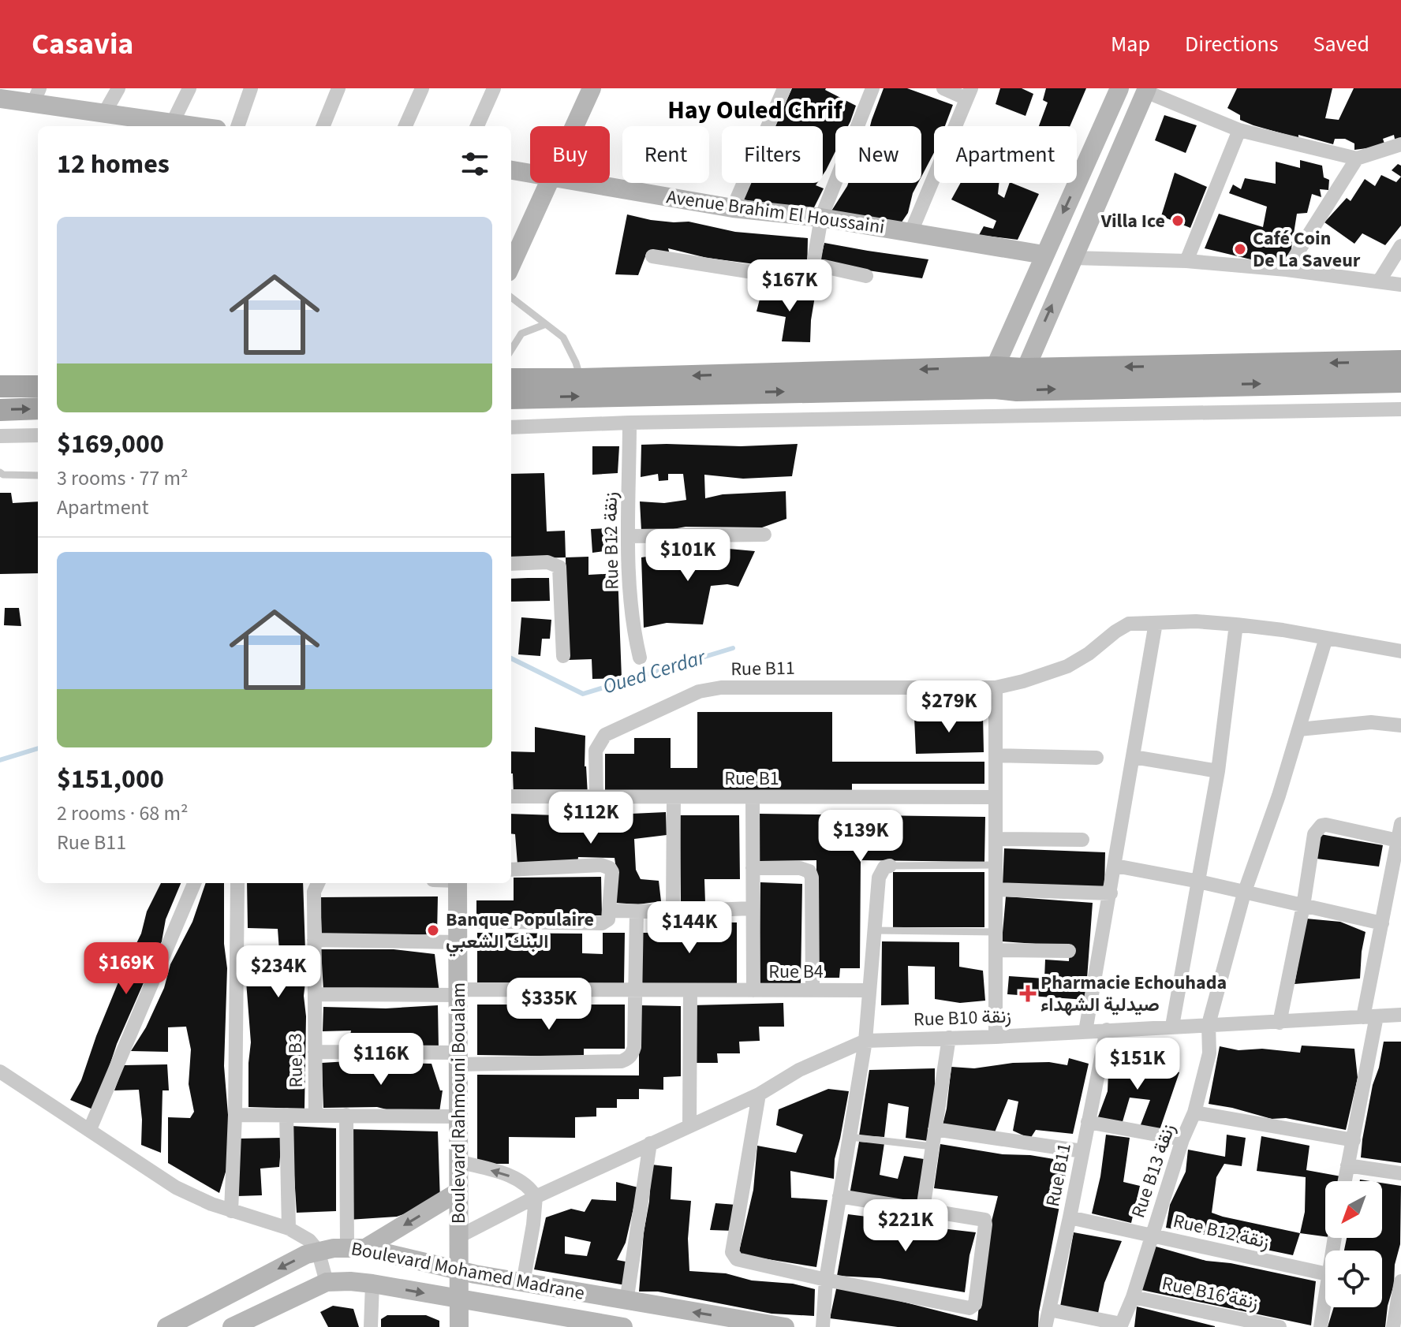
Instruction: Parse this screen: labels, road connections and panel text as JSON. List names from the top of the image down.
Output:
{
  "streets": {
    "street": [
      "Avenue Brahim El Houssaini",
      "Rue B12 زنقة",
      "Rue B11",
      "Rue B1",
      "Rue B4",
      "Rue B10 زنقة",
      "Rue B3",
      "Boulevard Rahmouni Boualam",
      "Rue B13 زنقة",
      "Boulevard Mohamed Madrane",
      "Rue B16 زنقة"
    ]
  },
  "crossings": [
    ["Rue B12 زنقة", "Rue B11"],
    ["Rue B12 زنقة", "Rue B13 زنقة"],
    ["Rue B11", "Rue B1"],
    ["Rue B11", "Rue B10 زنقة"],
    ["Rue B11", "Rue B13 زنقة"],
    ["Rue B4", "Rue B3"],
    ["Rue B4", "Boulevard Rahmouni Boualam"],
    ["Rue B10 زنقة", "Rue B13 زنقة"],
    ["Boulevard Rahmouni Boualam", "Boulevard Mohamed Madrane"],
    ["Rue B13 زنقة", "Rue B16 زنقة"]
  ],
  "districts": ["Hay Ouled Chrif"],
  "water": ["Oued Cerdar"],
  "places": {
    "other": ["Villa Ice", "Café Coin De La Saveur", "Banque Populaire البنك الشعبي"],
    "health": ["Pharmacie Echouhada صيدلية الشهداء"]
  },
  "north": "bottom left",
  "page": {
    "header": "Casavia",
    "nav": ["Map", "Directions", "Saved"],
    "chip": [
      "Buy",
      "Rent",
      "Filters",
      "New",
      "Apartment"
    ],
    "heading": "12 homes",
    "list": [
      {
        "name": "$169,000",
        "note": "3 rooms · 77 m² · Apartment"
      },
      {
        "name": "$151,000",
        "note": "2 rooms · 68 m² · Rue B11"
      }
    ],
    "price": [
      "$167K",
      "$101K",
      "$279K",
      "$112K",
      "$139K",
      "$144K",
      "$169K",
      "$234K",
      "$335K",
      "$116K",
      "$151K",
      "$221K"
    ]
  }
}
